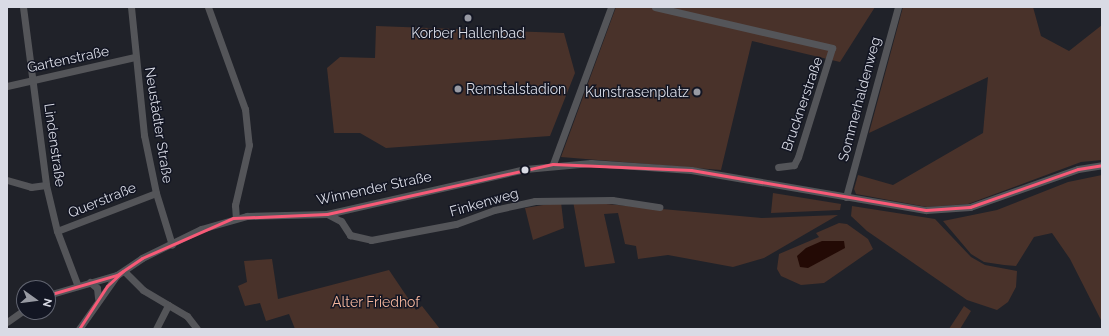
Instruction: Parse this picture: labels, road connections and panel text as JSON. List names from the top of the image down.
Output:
{
  "streets": {
    "street": [
      "Gartenstraße",
      "Sommerhaldenweg",
      "Brucknerstraße",
      "Neustädter Straße",
      "Lindenstraße",
      "Winnender Straße",
      "Querstraße",
      "Finkenweg"
    ]
  },
  "crossings": [
    ["Gartenstraße", "Neustädter Straße"],
    ["Gartenstraße", "Lindenstraße"],
    ["Sommerhaldenweg", "Winnender Straße"],
    ["Neustädter Straße", "Winnender Straße"],
    ["Neustädter Straße", "Querstraße"],
    ["Lindenstraße", "Querstraße"],
    ["Winnender Straße", "Finkenweg"]
  ],
  "parks": ["Alter Friedhof"],
  "places": ["Korber Hallenbad", "Remstalstadion", "Kunstrasenplatz"],
  "north": "right"
}
